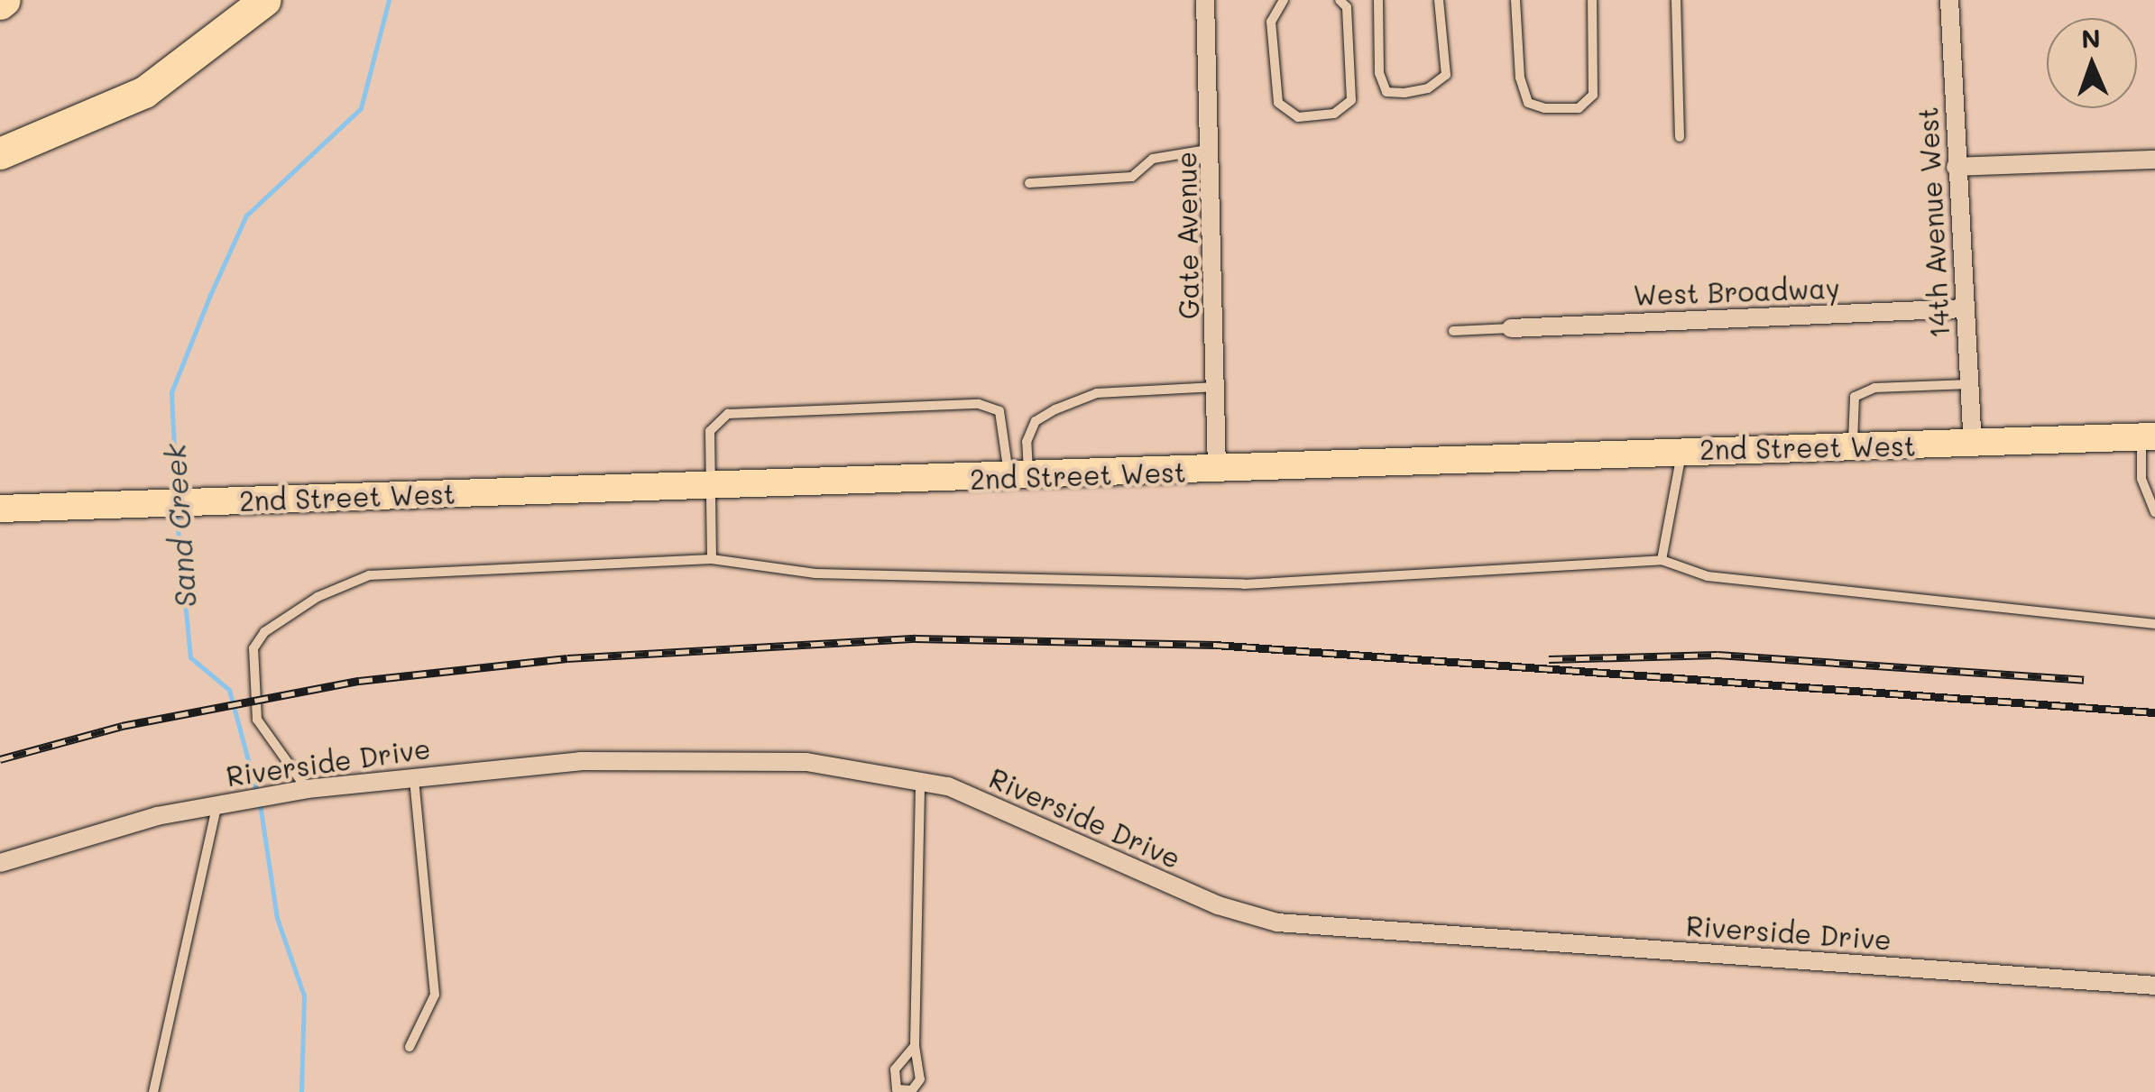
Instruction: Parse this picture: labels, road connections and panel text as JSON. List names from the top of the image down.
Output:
{
  "streets": {
    "main road": ["2nd Street West"],
    "street": [
      "14th Avenue West",
      "Gate Avenue",
      "West Broadway",
      "Riverside Drive"
    ]
  },
  "crossings": [
    ["14th Avenue West", "West Broadway"],
    ["14th Avenue West", "2nd Street West"],
    ["Gate Avenue", "2nd Street West"]
  ],
  "water": ["Sand Creek"],
  "north": "top"
}
